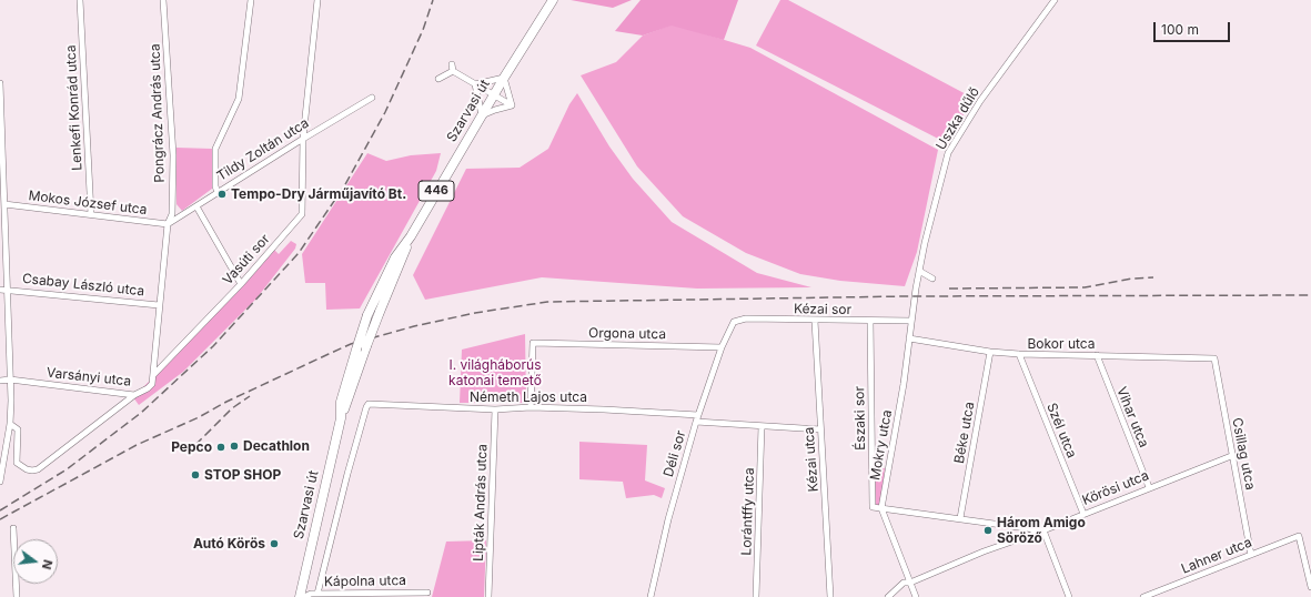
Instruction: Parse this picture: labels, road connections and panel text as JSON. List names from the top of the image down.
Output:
{
  "streets": {
    "main road": ["Szarvasi út", "446"],
    "street": [
      "Lenkefi Konrád utca",
      "Pongrácz András utca",
      "Uszka dűlő",
      "Tildy Zoltán utca",
      "Mokos József utca",
      "Vasúti sor",
      "Csabay László utca",
      "Kézai sor",
      "Orgona utca",
      "Bokor utca",
      "Varsányi utca",
      "Németh Lajos utca",
      "Vihar utca",
      "Északi sor",
      "Szél utca",
      "Béke utca",
      "Mokry utca",
      "Déli sor",
      "Csillag utca",
      "Kézai utca",
      "Körösi utca",
      "Lipták András utca",
      "Lorántffy utca",
      "Lahner utca",
      "Kápolna utca"
    ]
  },
  "crossings": [
    ["Lenkefi Konrád utca", "Mokos József utca"],
    ["Pongrácz András utca", "Tildy Zoltán utca"],
    ["Pongrácz András utca", "Mokos József utca"],
    ["Pongrácz András utca", "Vasúti sor"],
    ["Pongrácz András utca", "Csabay László utca"],
    ["Pongrácz András utca", "Varsányi utca"],
    ["Uszka dűlő", "Mokry utca"],
    ["Tildy Zoltán utca", "Mokos József utca"],
    ["Tildy Zoltán utca", "Vasúti sor"],
    ["Vasúti sor", "Varsányi utca"],
    ["Kézai sor", "Északi sor"],
    ["Kézai sor", "Mokry utca"],
    ["Kézai sor", "Déli sor"],
    ["Kézai sor", "Kézai utca"],
    ["Orgona utca", "Németh Lajos utca"],
    ["Orgona utca", "Déli sor"],
    ["Bokor utca", "Vihar utca"],
    ["Bokor utca", "Szél utca"],
    ["Bokor utca", "Béke utca"],
    ["Bokor utca", "Mokry utca"],
    ["Bokor utca", "Csillag utca"],
    ["Németh Lajos utca", "Déli sor"],
    ["Németh Lajos utca", "Lipták András utca"],
    ["Németh Lajos utca", "Kápolna utca"],
    ["Vihar utca", "Körösi utca"],
    ["Északi sor", "Mokry utca"],
    ["Szél utca", "Körösi utca"],
    ["Csillag utca", "Körösi utca"],
    ["Csillag utca", "Lahner utca"]
  ],
  "parks": ["I. világháborús katonai temető"],
  "places": [
    "Tempo-Dry Járműjavító Bt.",
    "Decathlon",
    "Pepco",
    "STOP SHOP",
    "Három Amigo Söröző",
    "Autó Körös"
  ],
  "scale_bar": "100 m",
  "north": "right"
}
